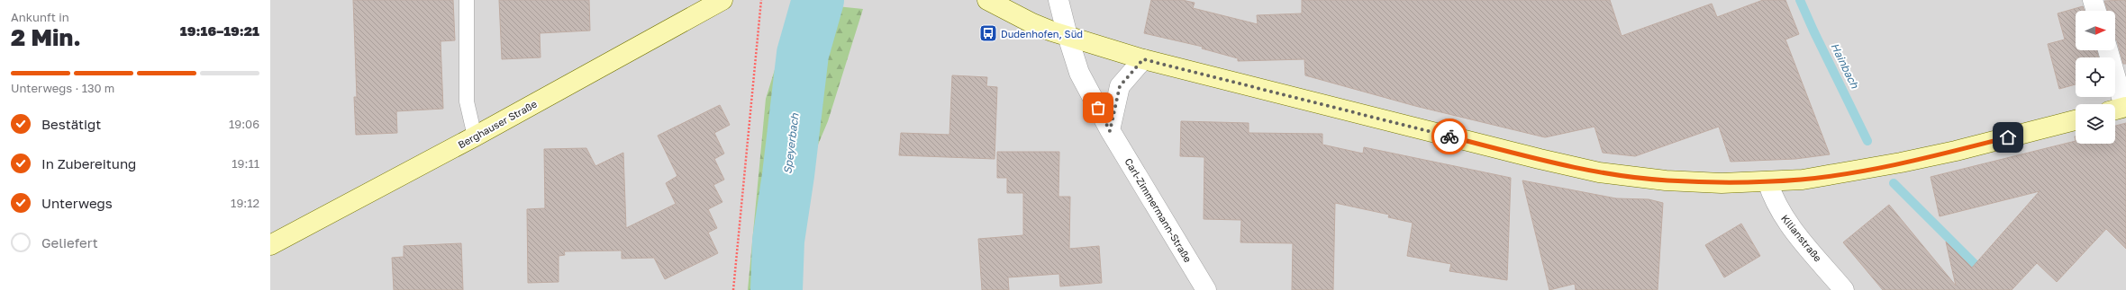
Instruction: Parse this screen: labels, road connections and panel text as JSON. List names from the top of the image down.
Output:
{
  "streets": {
    "main road": ["Berghauser Straße"],
    "street": ["Carl-Zimmermann-Straße", "Kilianstraße"]
  },
  "water": ["Hainbach", "Speyerbach"],
  "places": {
    "bus stop": ["Dudenhofen, Süd"]
  },
  "north": "right",
  "page": {
    "heading": ["2 Min.", "Ankunft in", "19:16–19:21"],
    "bar": "Unterwegs · 130 m",
    "list": [
      ["Bestätigt", "19:06"],
      ["In Zubereitung", "19:11"],
      ["Unterwegs", "19:12"],
      "Geliefert"
    ]
  }
}
